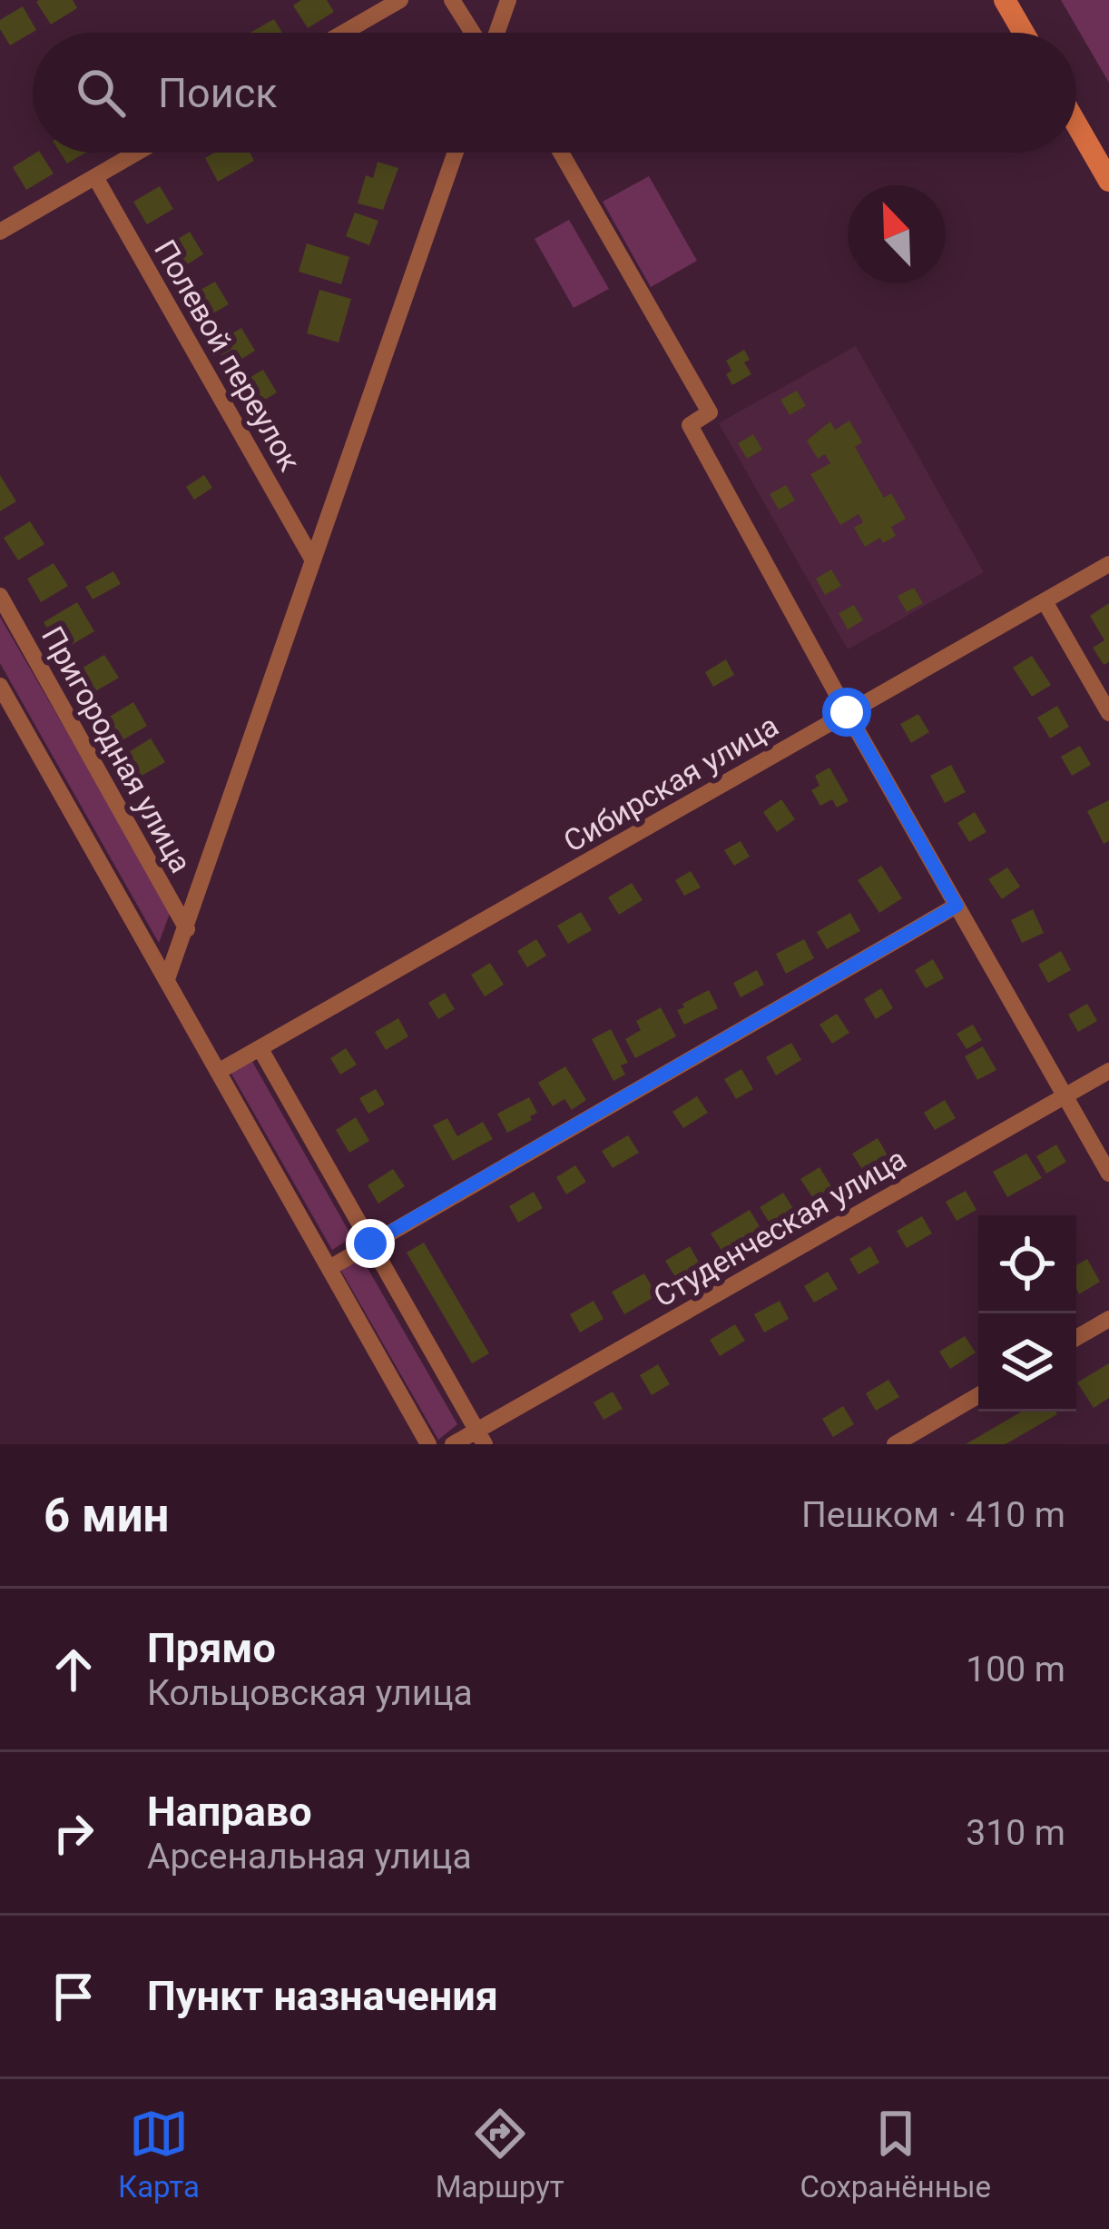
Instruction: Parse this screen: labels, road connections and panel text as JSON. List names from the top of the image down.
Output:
{
  "streets": {
    "street": [
      "Полевой переулок",
      "Пригородная улица",
      "Сибирская улица",
      "Студенческая улица"
    ]
  },
  "north": "top left",
  "page": {
    "search": "Поиск",
    "heading": ["6 мин", "Пешком · 410 m"],
    "list": [
      ["Прямо", "Кольцовская улица", "100 m"],
      ["Направо", "Арсенальная улица", "310 m"],
      "Пункт назначения"
    ],
    "nav": ["Карта", "Маршрут", "Сохранённые"]
  }
}
